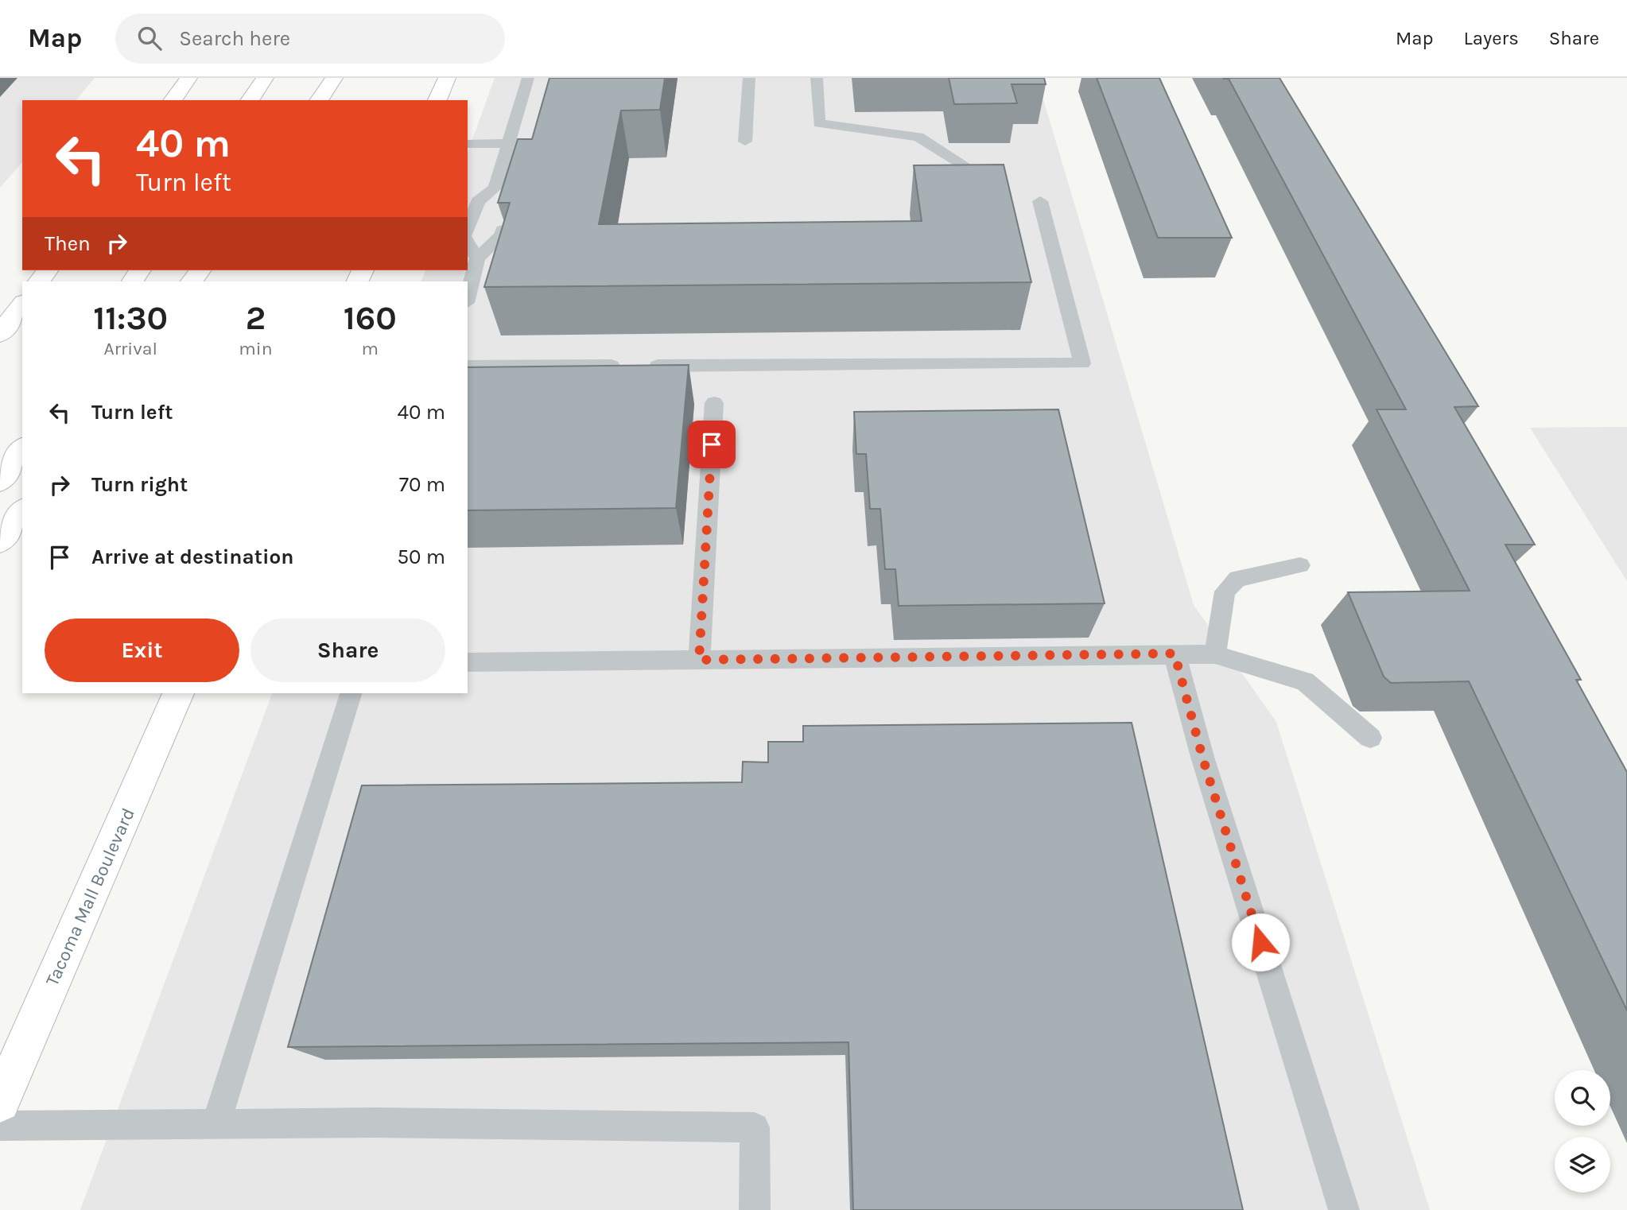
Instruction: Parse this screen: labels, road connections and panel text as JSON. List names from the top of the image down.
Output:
{
  "streets": {
    "main road": ["Tacoma Mall Boulevard"]
  },
  "page": {
    "header": "Map",
    "search": "Search here",
    "nav": ["Map", "Layers", "Share"],
    "turn": ["40 m", "Turn left"],
    "then": "Then",
    "eta": [
      "11:30",
      "Arrival",
      "2",
      "min",
      "160",
      "m"
    ],
    "list": [
      {
        "name": "Turn left",
        "value": "40 m"
      },
      {
        "name": "Turn right",
        "value": "70 m"
      },
      {
        "name": "Arrive at destination",
        "value": "50 m"
      }
    ],
    "buttons": ["Exit", "Share"]
  }
}
